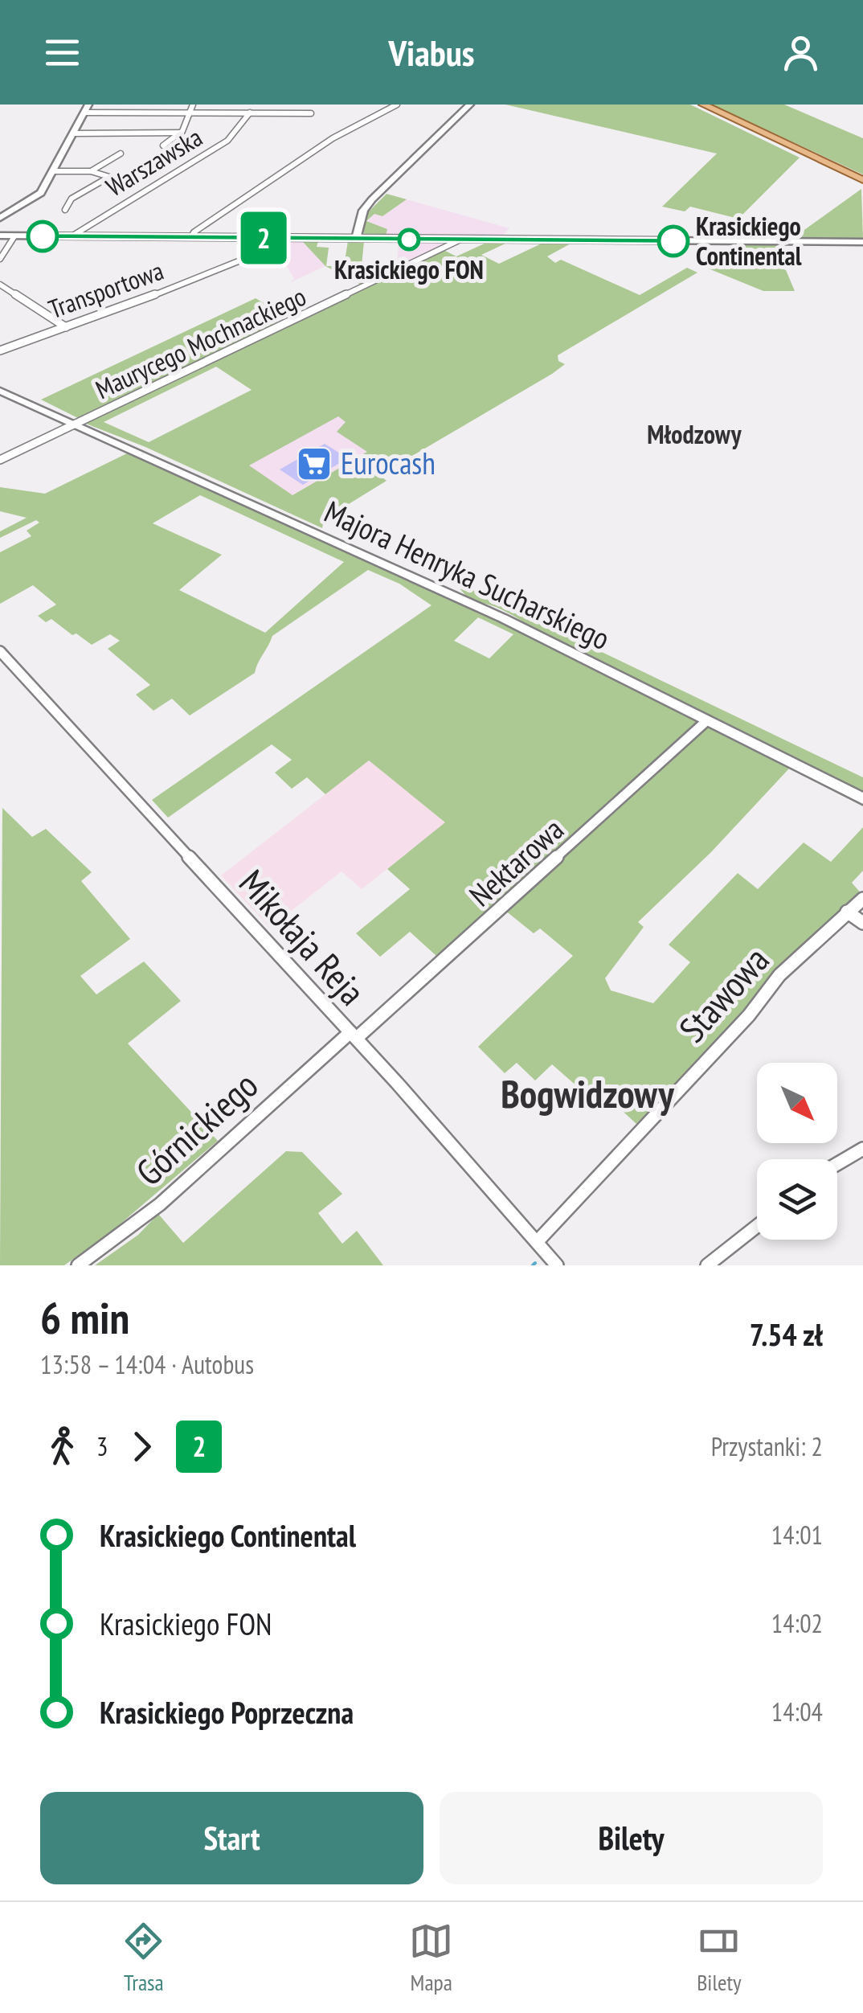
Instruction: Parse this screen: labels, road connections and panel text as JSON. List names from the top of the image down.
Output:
{
  "streets": {
    "street": [
      "Warszawska",
      "Transportowa",
      "Maurycego Mochnackiego",
      "Majora Henryka Sucharskiego",
      "Nektarowa",
      "Mikołaja Reja",
      "Stawowa",
      "Górnickiego"
    ]
  },
  "crossings": [
    ["Maurycego Mochnackiego", "Majora Henryka Sucharskiego"],
    ["Majora Henryka Sucharskiego", "Nektarowa"],
    ["Nektarowa", "Mikołaja Reja"],
    ["Nektarowa", "Górnickiego"],
    ["Mikołaja Reja", "Stawowa"],
    ["Mikołaja Reja", "Górnickiego"]
  ],
  "districts": ["Młodzowy", "Bogwidzowy"],
  "places": {
    "other": ["Krasickiego FON", "Krasickiego Continental"],
    "supermarket": ["Eurocash"]
  },
  "lines": ["bus line 2"],
  "north": "bottom right",
  "page": {
    "header": "Viabus",
    "on_map": "2",
    "heading": ["6 min", "13:58 – 14:04 · Autobus", "7.54 zł"],
    "legs": ["3", "2", "Przystanki: 2"],
    "list": [
      {
        "name": "Krasickiego Continental",
        "value": "14:01"
      },
      {
        "name": "Krasickiego FON",
        "value": "14:02"
      },
      {
        "name": "Krasickiego Poprzeczna",
        "value": "14:04"
      }
    ],
    "buttons": ["Start", "Bilety"],
    "tabs": ["Trasa", "Mapa", "Bilety"]
  }
}
